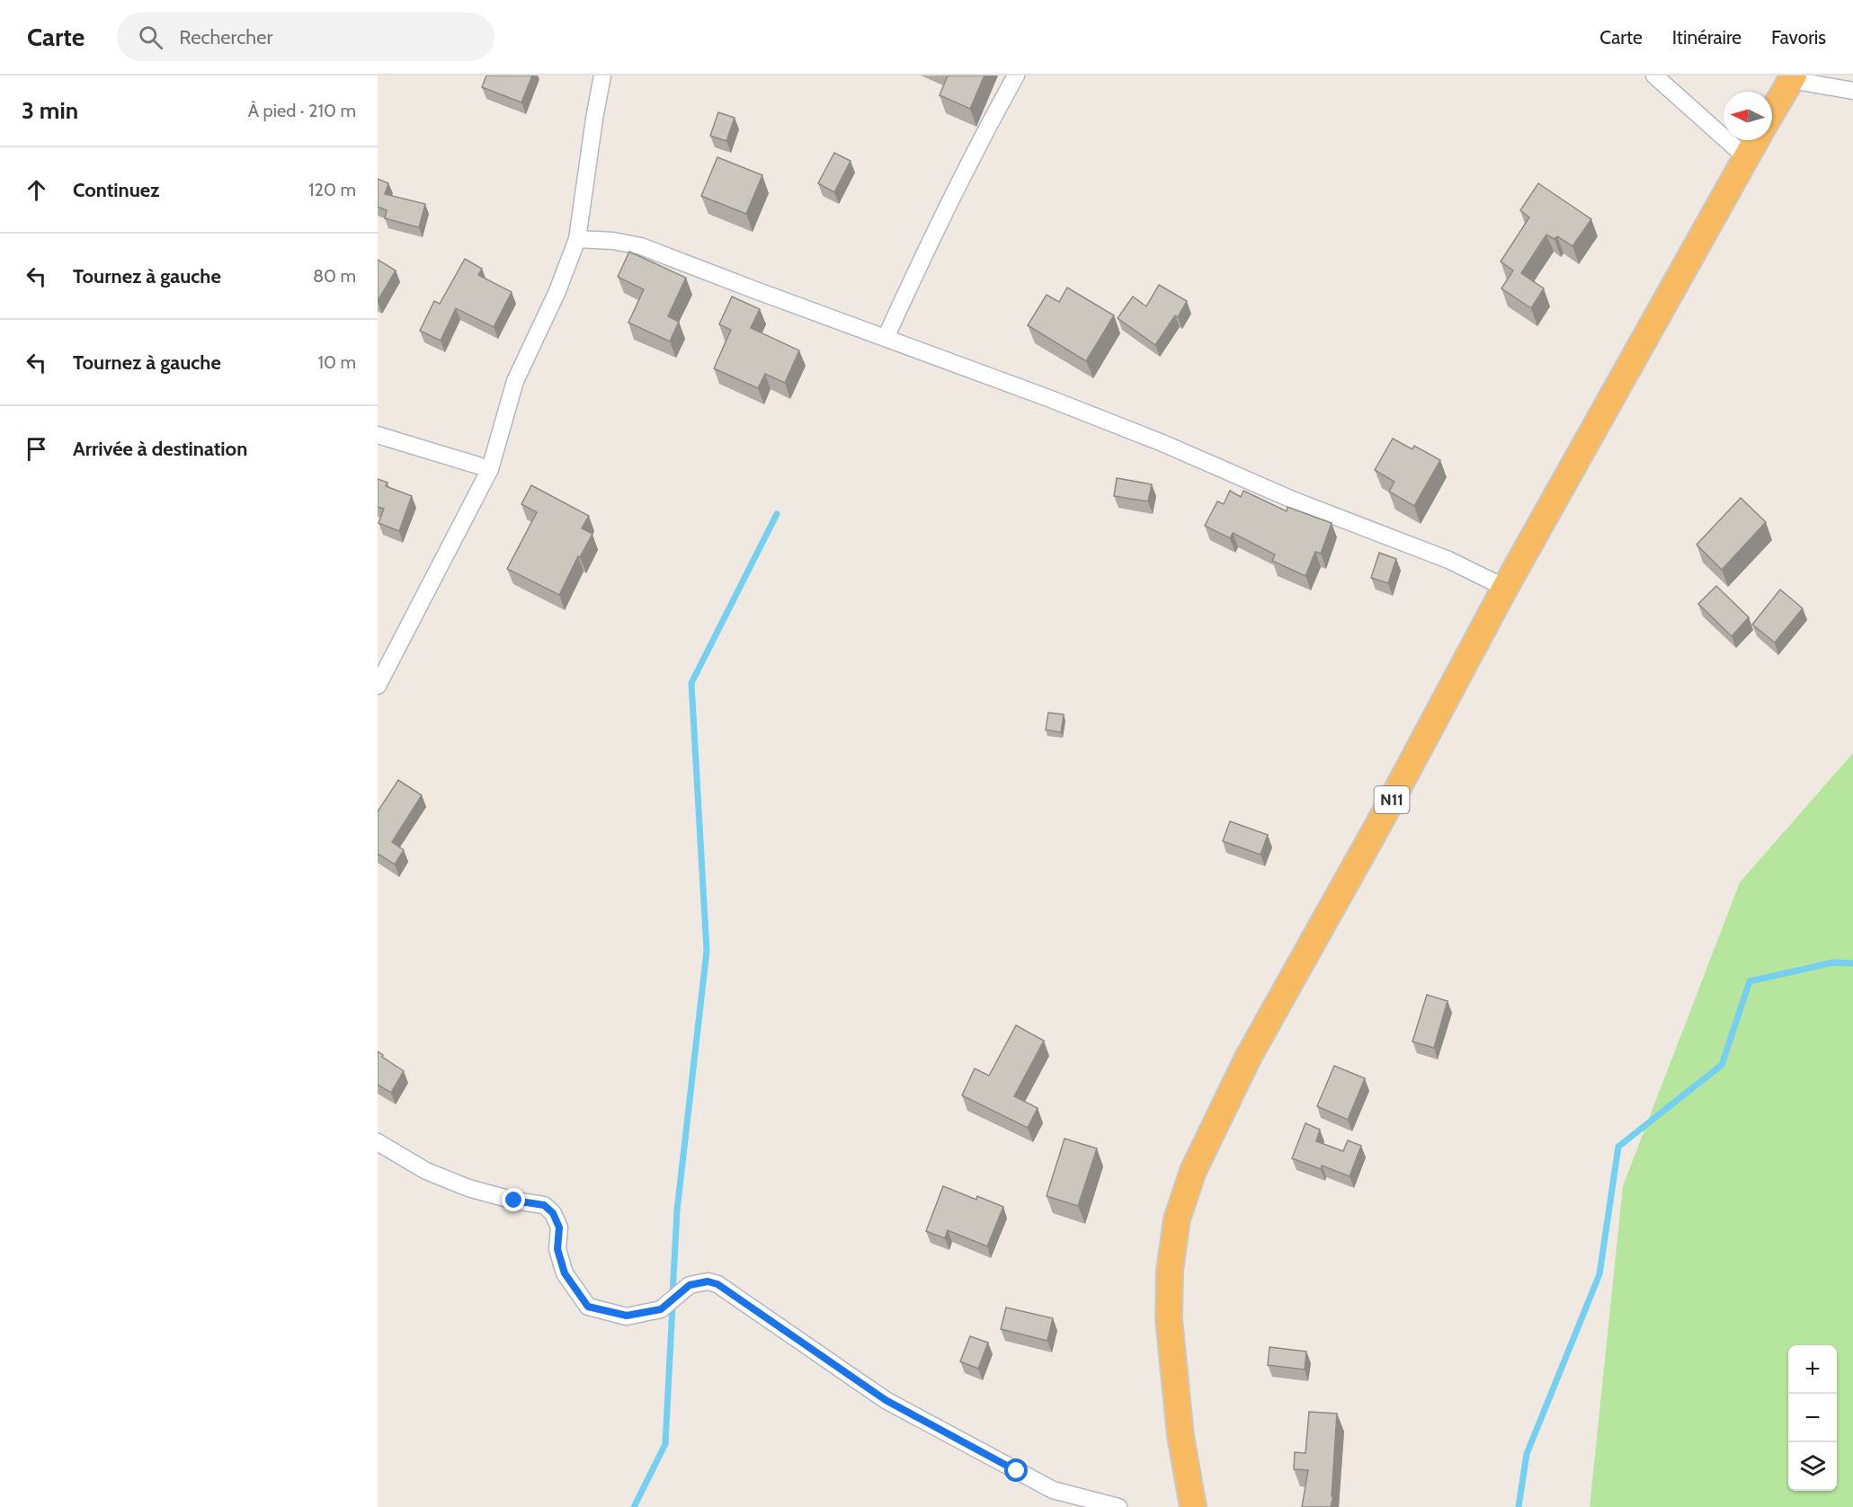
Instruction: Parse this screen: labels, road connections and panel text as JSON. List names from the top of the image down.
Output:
{
  "streets": {
    "highway": ["N11"]
  },
  "north": "left",
  "page": {
    "header": "Carte",
    "search": "Rechercher",
    "nav": ["Carte", "Itinéraire", "Favoris"],
    "heading": ["3 min", "À pied · 210 m"],
    "list": [
      ["Continuez", "120 m"],
      ["Tournez à gauche", "80 m"],
      ["Tournez à gauche", "10 m"],
      "Arrivée à destination"
    ],
    "map_buttons": ["+", "−"]
  }
}
